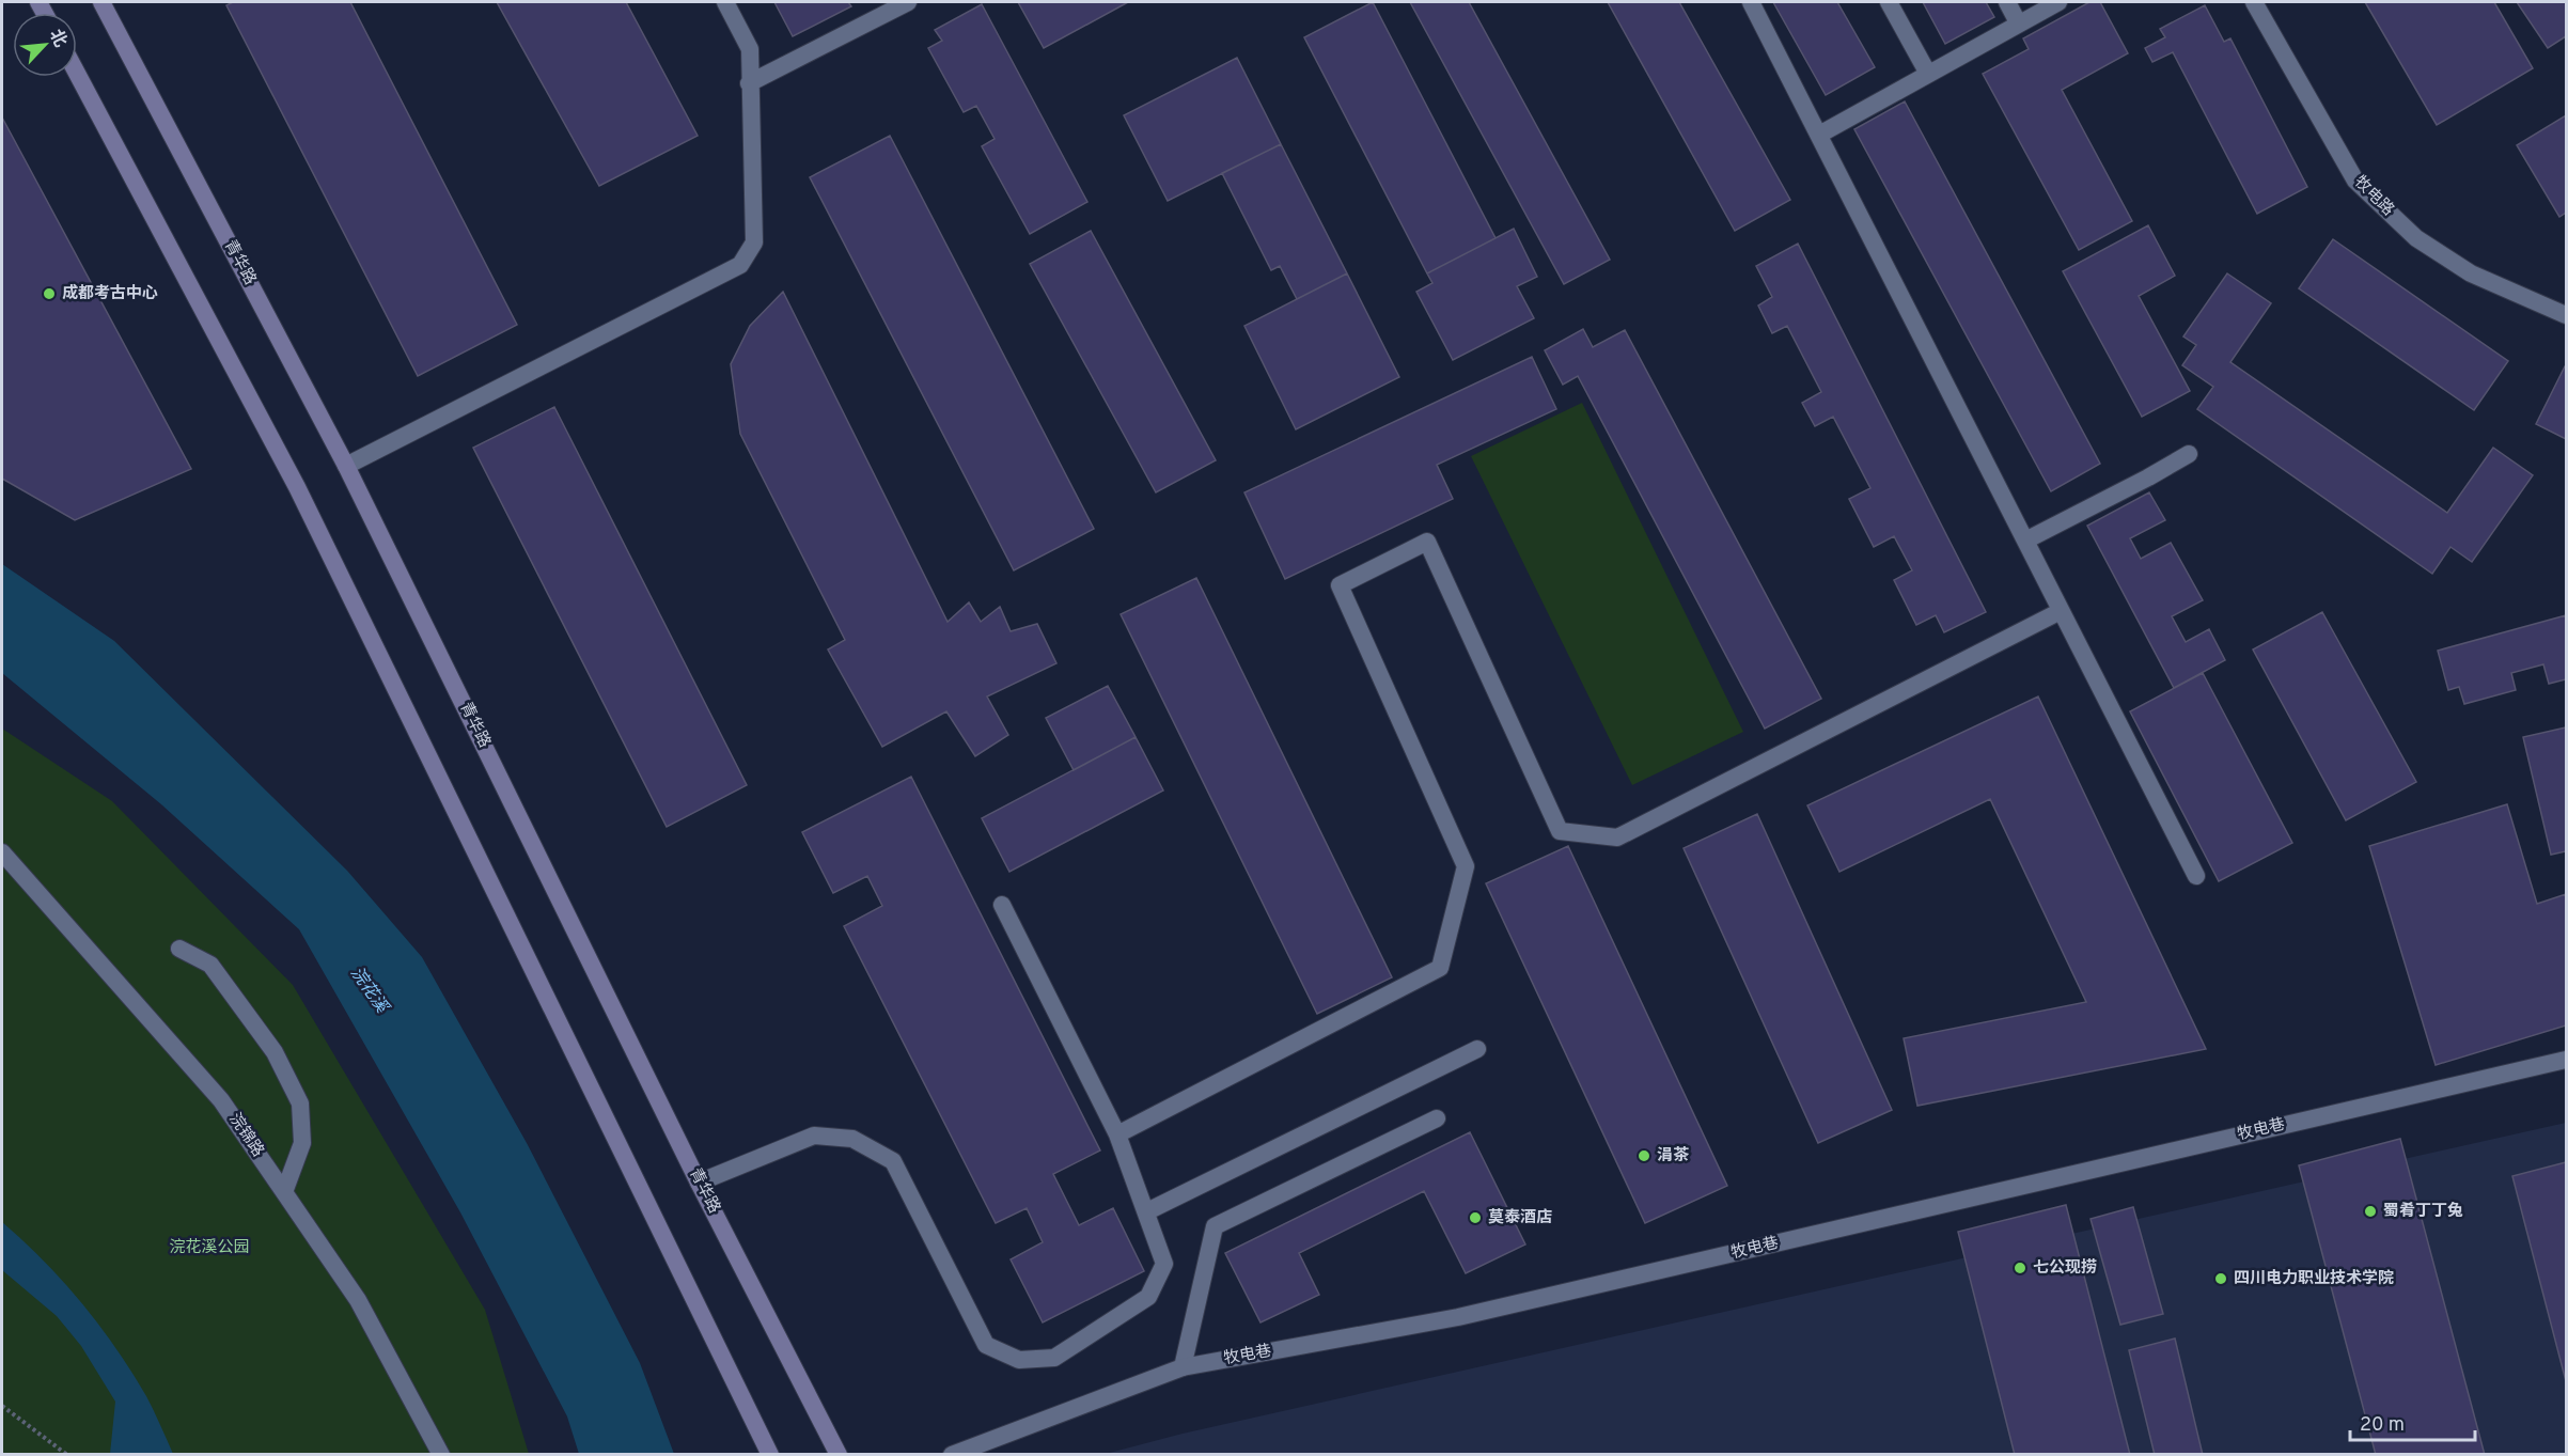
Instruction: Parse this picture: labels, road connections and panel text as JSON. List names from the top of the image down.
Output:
{
  "streets": {
    "main road": ["青华路"],
    "street": ["牧电路", "牧电巷", "浣锦路"]
  },
  "water": ["浣花溪"],
  "parks": ["浣花溪公园"],
  "places": [
    "成都考古中心",
    "涓茶",
    "蜀肴丁丁兔",
    "莫泰酒店",
    "七公现捞",
    "四川电力职业技术学院"
  ],
  "scale_bar": "20 m",
  "north": "top right"
}
